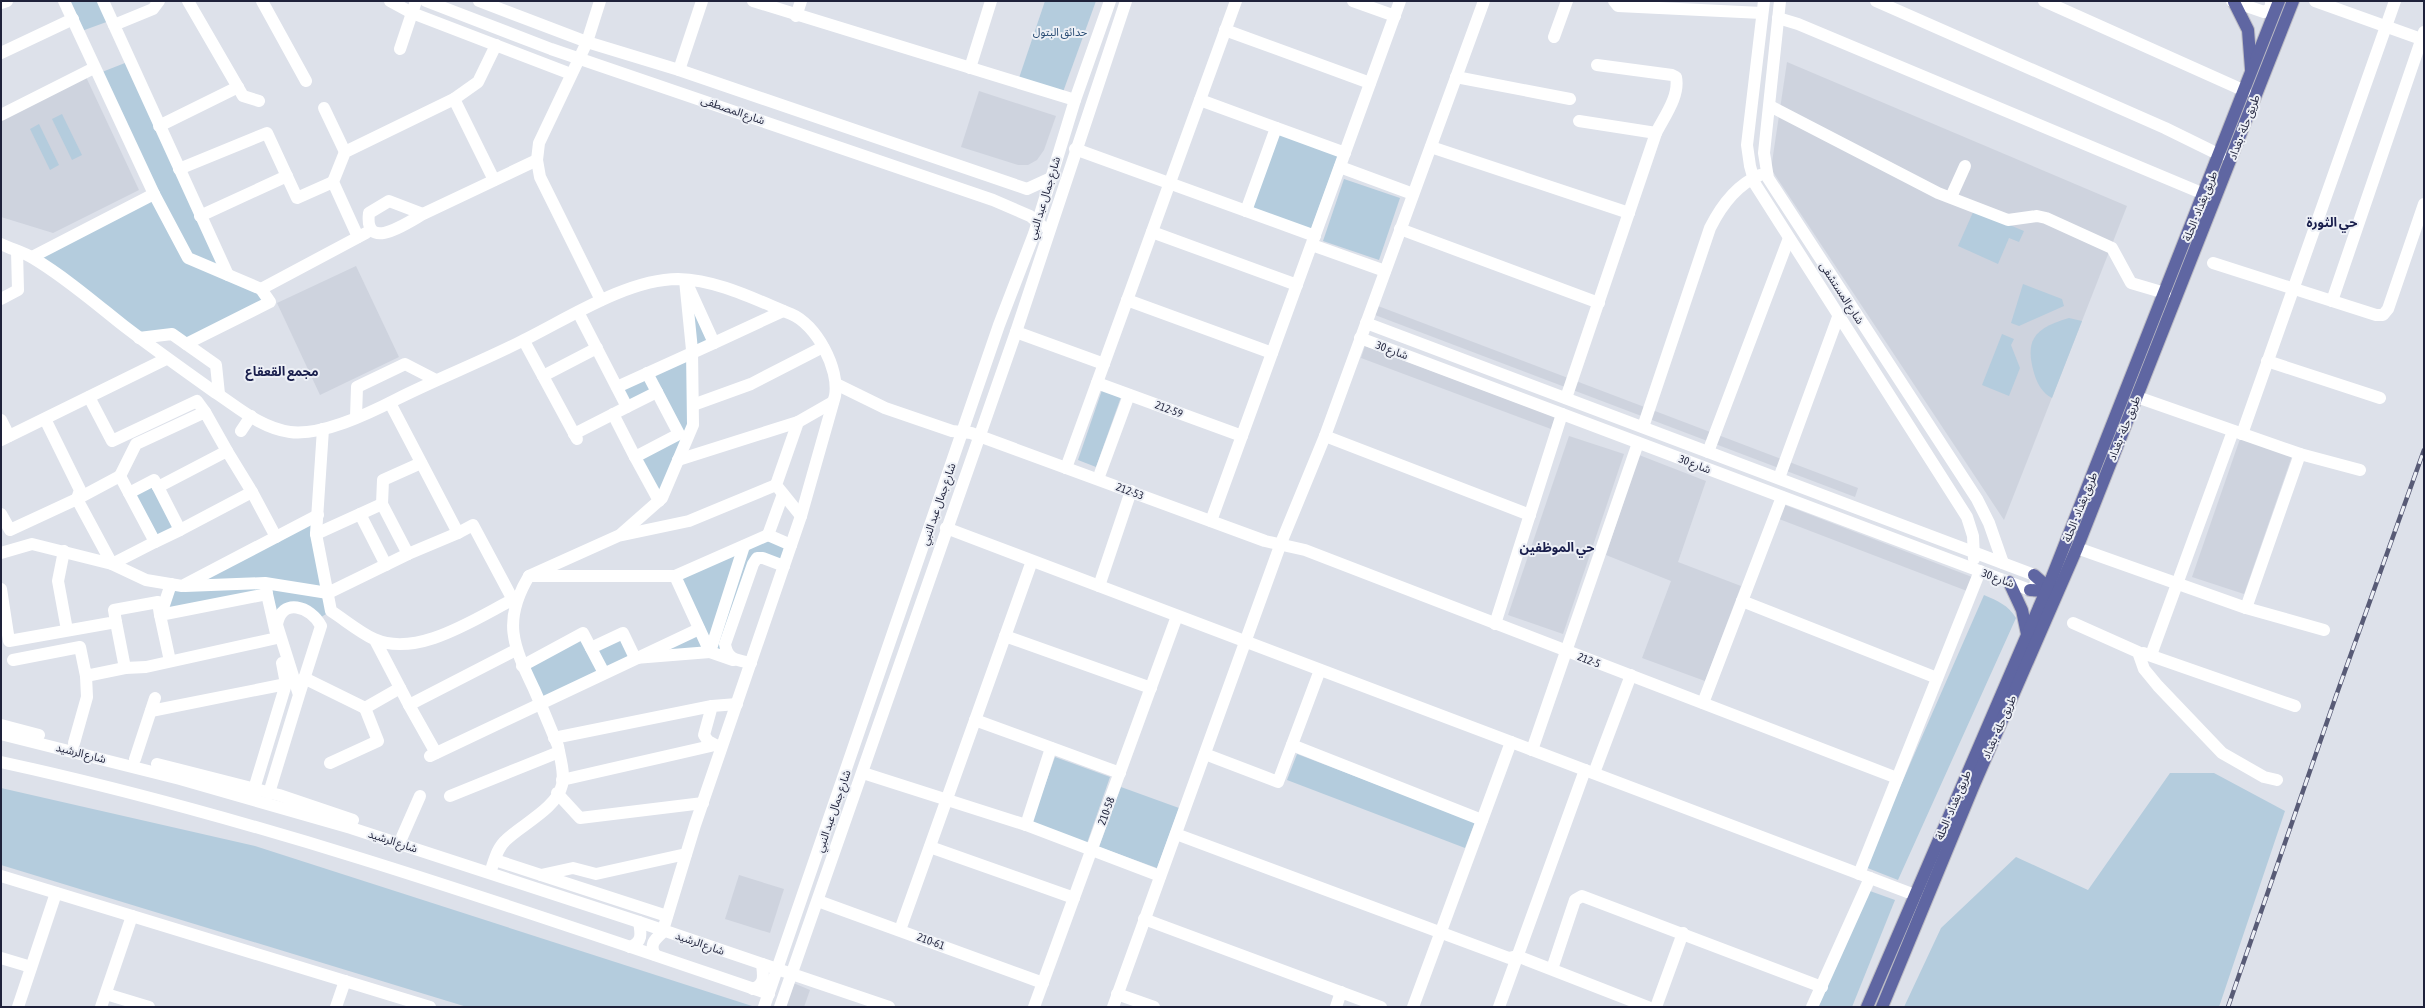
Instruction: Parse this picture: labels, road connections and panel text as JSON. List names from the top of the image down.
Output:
{
  "streets": {
    "main road": ["طريق حلة - بغداد", "طريق بغداد - الحلة"],
    "street": [
      "شارع المصطفى",
      "شارع جمال عبد النبي",
      "شارع المستشفى",
      "شارع 30",
      "212-59",
      "212-53",
      "212-5",
      "شارع الرشيد",
      "210-58",
      "210-61"
    ]
  },
  "crossings": [
    ["شارع المصطفى", "شارع جمال عبد النبي"],
    ["طريق حلة - بغداد", "طريق بغداد - الحلة"],
    ["شارع جمال عبد النبي", "212-53"],
    ["شارع جمال عبد النبي", "شارع الرشيد"],
    ["شارع جمال عبد النبي", "210-61"],
    ["شارع المستشفى", "شارع 30"],
    ["212-53", "212-5"],
    ["210-58", "210-61"]
  ],
  "districts": ["حي الثورة", "مجمع القعقاع", "حي الموظفين"],
  "parks": ["حدائق البتول"]
}
